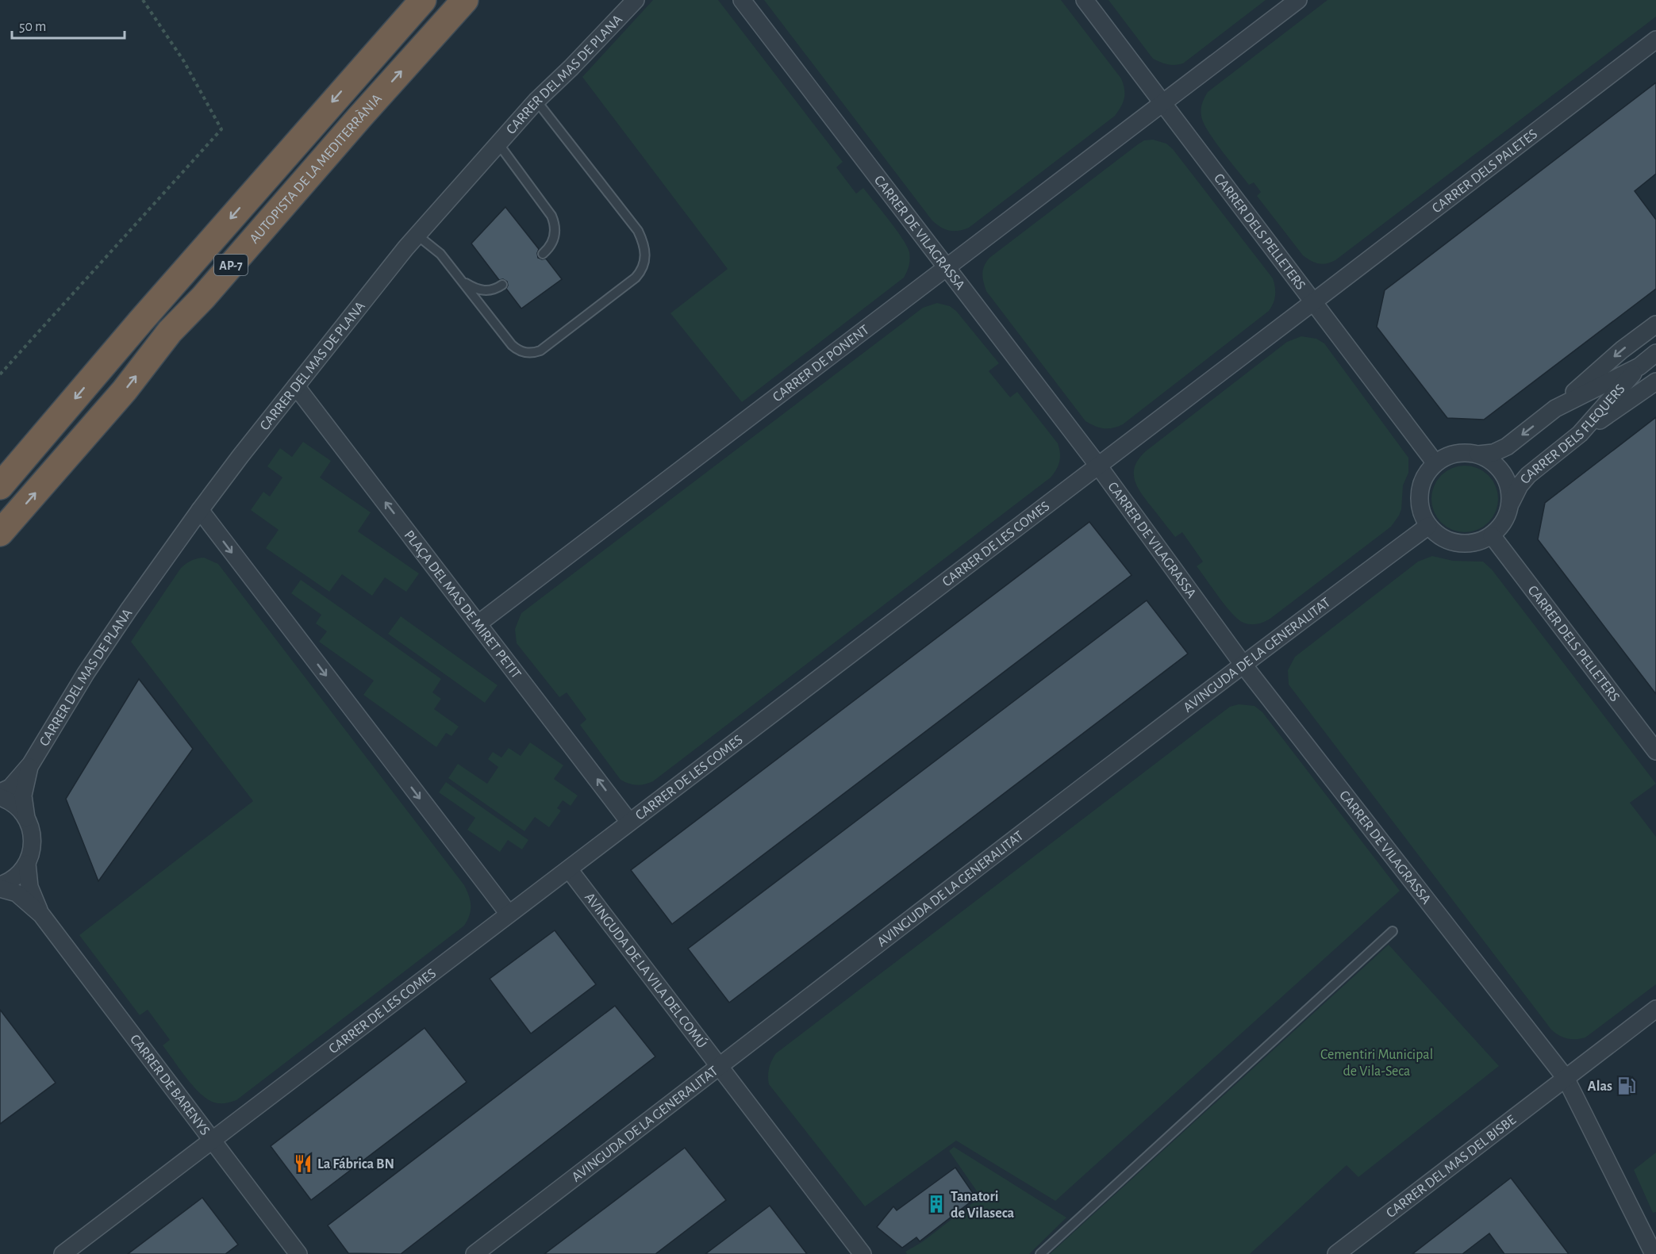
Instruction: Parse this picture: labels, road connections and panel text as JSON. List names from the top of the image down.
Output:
{
  "streets": {
    "highway": ["AUTOPISTA DE LA MEDITERRÀNIA", "AP-7"],
    "street": [
      "CARRER DEL MAS DE PLANA",
      "CARRER DELS PALETES",
      "CARRER DELS PELLETERS",
      "CARRER DE VILAGRASSA",
      "CARRER DE PONENT",
      "CARRER DELS FLEQUERS",
      "CARRER DE LES COMES",
      "PLAÇA DEL MAS DE MIRET PETIT",
      "AVINGUDA DE LA GENERALITAT",
      "AVINGUDA DE LA VILA DEL COMÚ",
      "CARRER DE BARENYS",
      "CARRER DEL MAS DEL BISBE"
    ]
  },
  "crossings": [
    ["CARRER DEL MAS DE PLANA", "PLAÇA DEL MAS DE MIRET PETIT"],
    ["CARRER DEL MAS DE PLANA", "CARRER DE BARENYS"],
    ["CARRER DELS PALETES", "CARRER DELS PELLETERS"],
    ["CARRER DELS PALETES", "CARRER DE LES COMES"],
    ["CARRER DELS PELLETERS", "CARRER DE PONENT"],
    ["CARRER DELS PELLETERS", "CARRER DELS FLEQUERS"],
    ["CARRER DELS PELLETERS", "CARRER DE LES COMES"],
    ["CARRER DELS PELLETERS", "AVINGUDA DE LA GENERALITAT"],
    ["CARRER DE VILAGRASSA", "CARRER DE PONENT"],
    ["CARRER DE VILAGRASSA", "CARRER DE LES COMES"],
    ["CARRER DE VILAGRASSA", "AVINGUDA DE LA GENERALITAT"],
    ["CARRER DE VILAGRASSA", "CARRER DEL MAS DEL BISBE"],
    ["CARRER DE PONENT", "PLAÇA DEL MAS DE MIRET PETIT"],
    ["CARRER DELS FLEQUERS", "AVINGUDA DE LA GENERALITAT"],
    ["CARRER DE LES COMES", "PLAÇA DEL MAS DE MIRET PETIT"],
    ["CARRER DE LES COMES", "AVINGUDA DE LA VILA DEL COMÚ"],
    ["CARRER DE LES COMES", "CARRER DE BARENYS"],
    ["AVINGUDA DE LA GENERALITAT", "AVINGUDA DE LA VILA DEL COMÚ"]
  ],
  "one_way": ["PLAÇA DEL MAS DE MIRET PETIT"],
  "parks": ["Cementiri Municipal de Vila-Seca"],
  "places": {
    "fuel station": ["Alas"],
    "restaurant": ["La Fábrica BN"],
    "building": ["Tanatori de Vilaseca"]
  },
  "scale_bar": "50 m"
}
